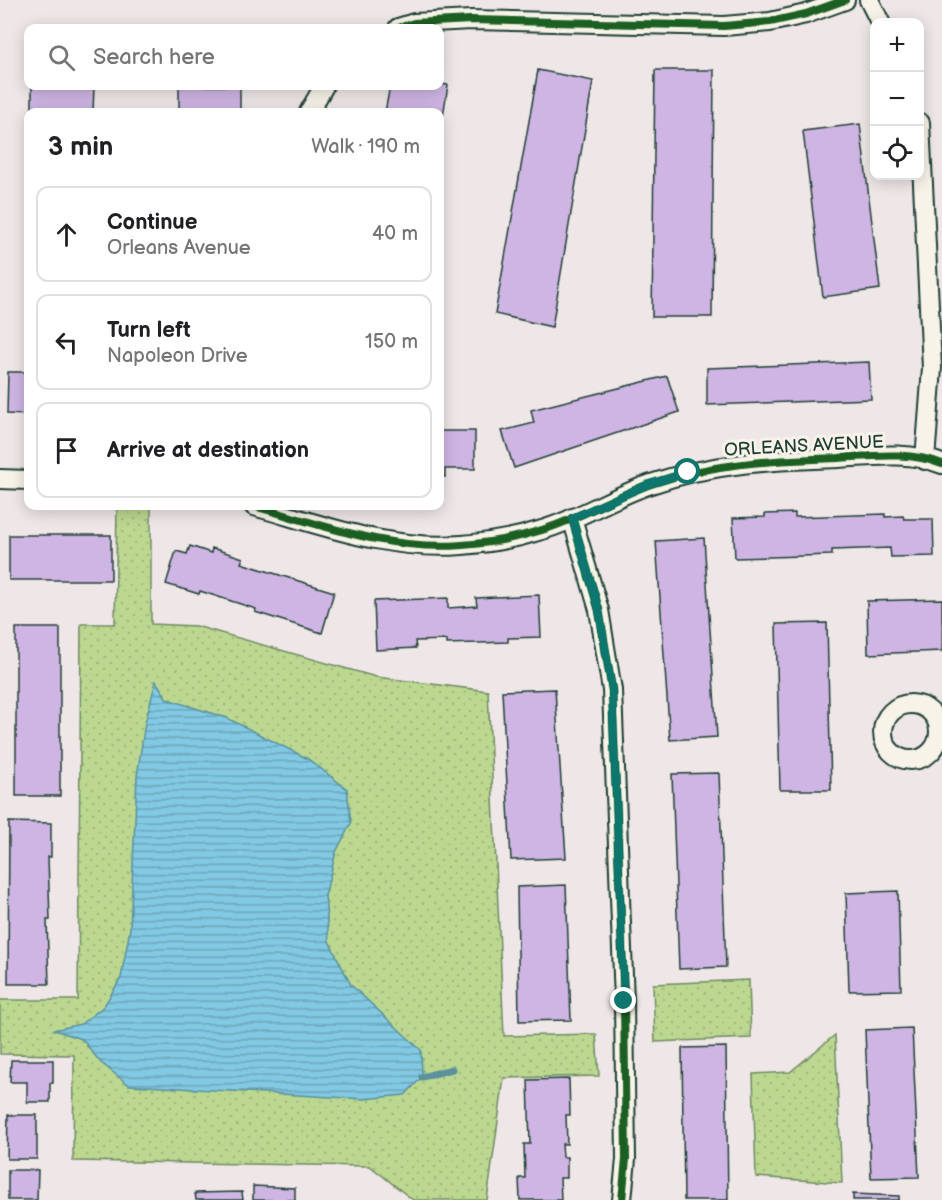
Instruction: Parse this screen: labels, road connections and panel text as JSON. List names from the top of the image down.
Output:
{
  "streets": {
    "street": ["ORLEANS AVENUE"]
  },
  "page": {
    "map_buttons": ["+", "−"],
    "search": "Search here",
    "heading": ["3 min", "Walk · 190 m"],
    "list": [
      ["Continue", "Orleans Avenue", "40 m"],
      ["Turn left", "Napoleon Drive", "150 m"],
      "Arrive at destination"
    ]
  }
}
